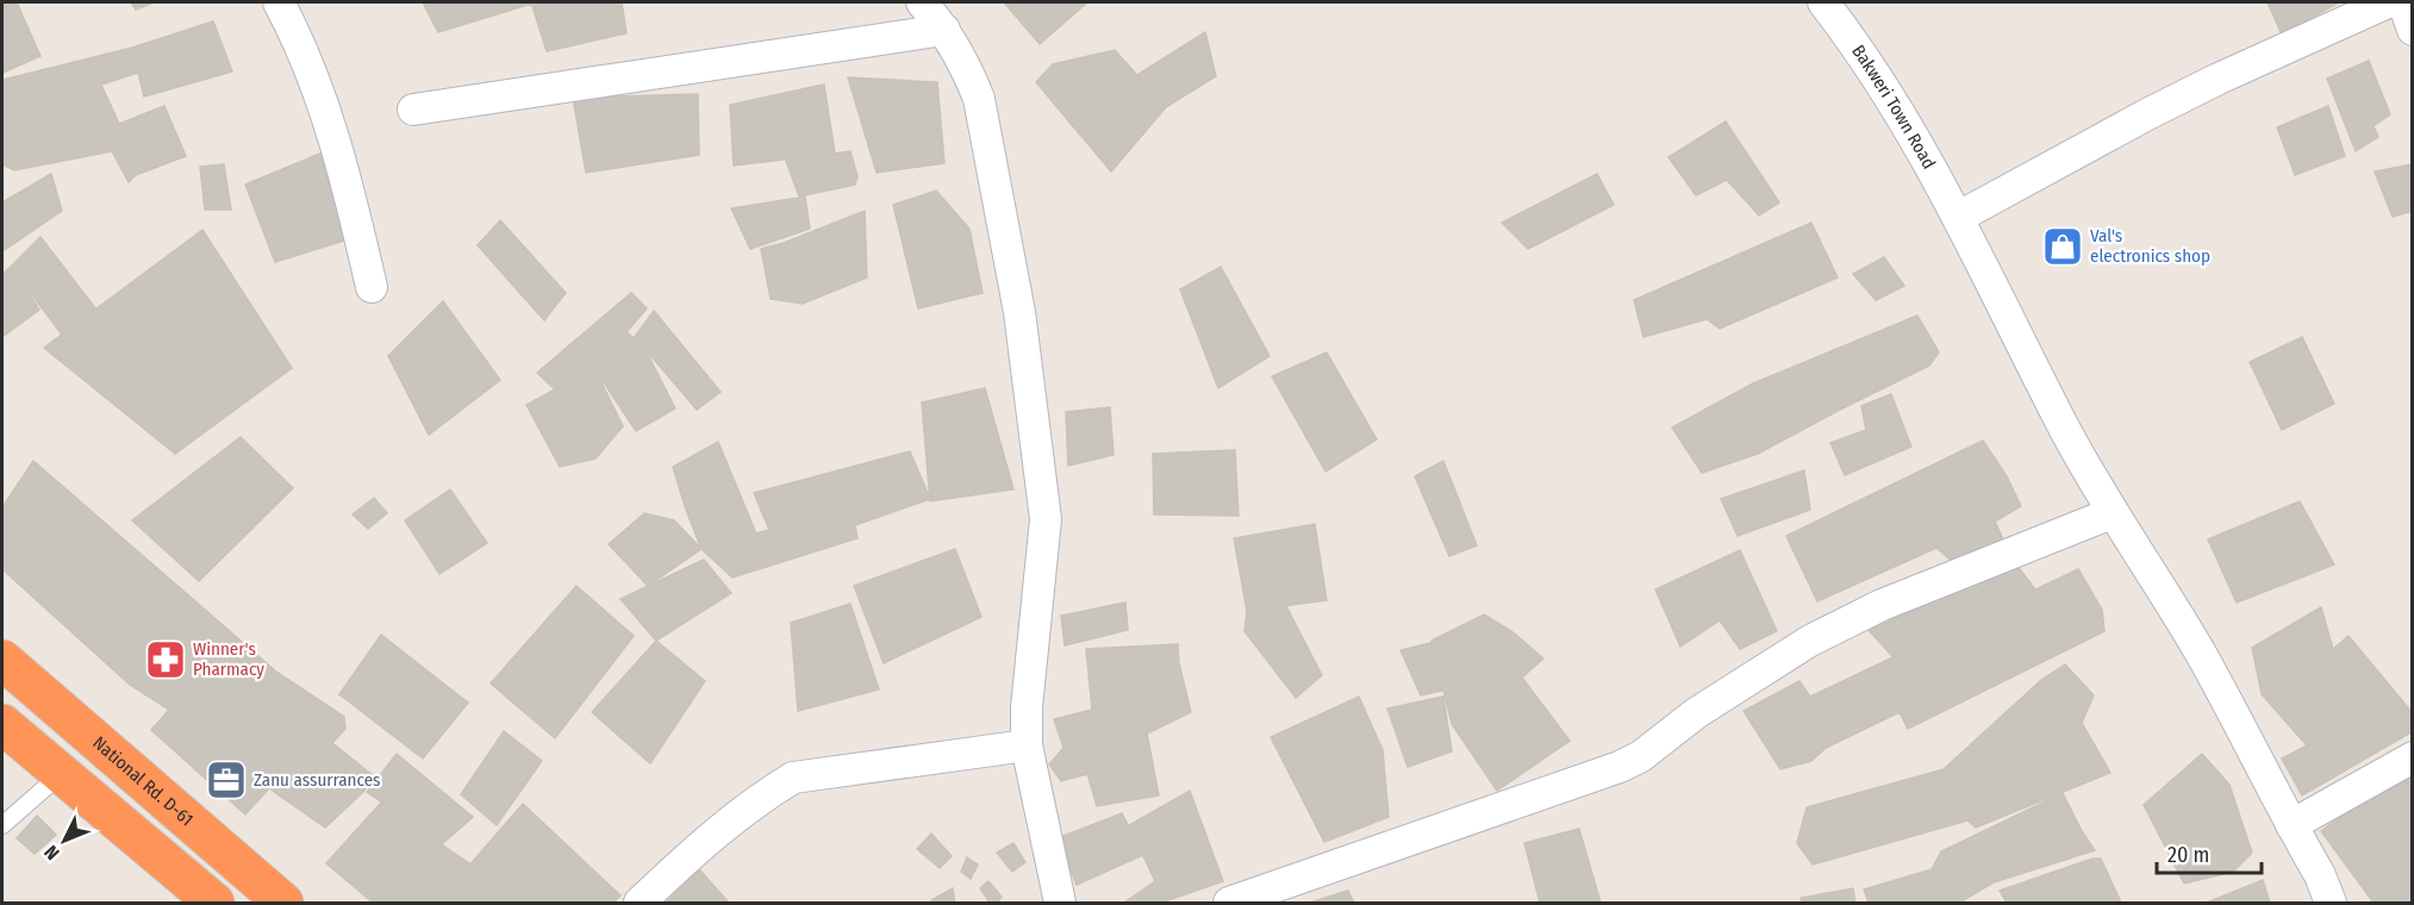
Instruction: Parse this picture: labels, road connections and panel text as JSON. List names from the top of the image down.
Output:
{
  "streets": {
    "highway": ["National Rd. D-61"],
    "street": ["Bakweri Town Road"]
  },
  "places": {
    "shop": ["Val's electronics shop"],
    "pharmacy": ["Winner's Pharmacy"],
    "office": ["Zanu assurrances"]
  },
  "scale_bar": "20 m",
  "north": "bottom left"
}
